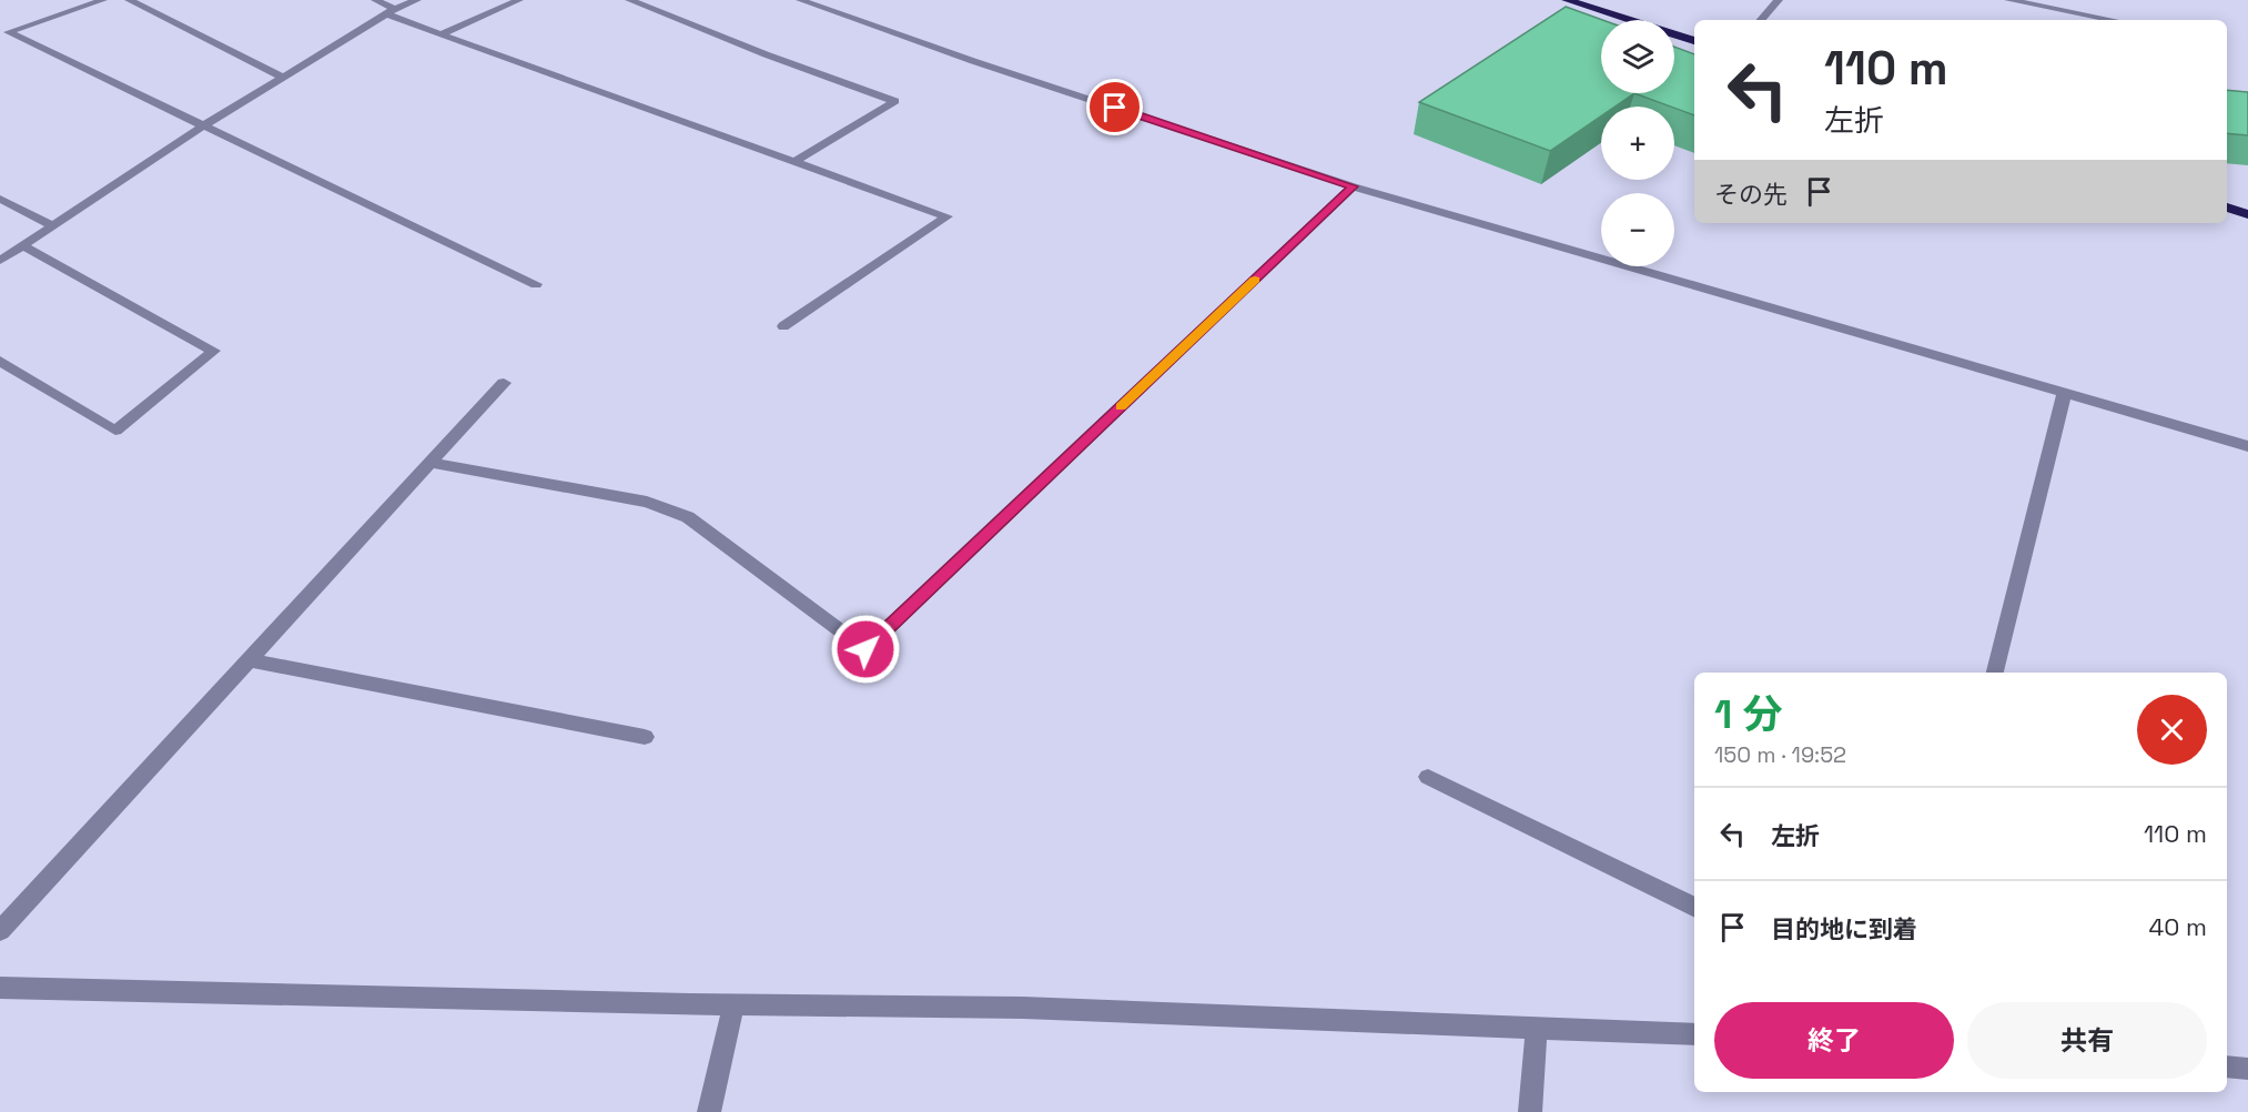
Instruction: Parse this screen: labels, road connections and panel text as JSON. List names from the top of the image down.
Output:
{
  "page": {
    "map_buttons": ["+", "−"],
    "turn": ["110 m", "左折"],
    "then": "その先",
    "heading": ["1 分", "150 m · 19:52"],
    "list": [
      {
        "name": "左折",
        "value": "110 m"
      },
      {
        "name": "目的地に到着",
        "value": "40 m"
      }
    ],
    "buttons": ["終了", "共有"]
  }
}
